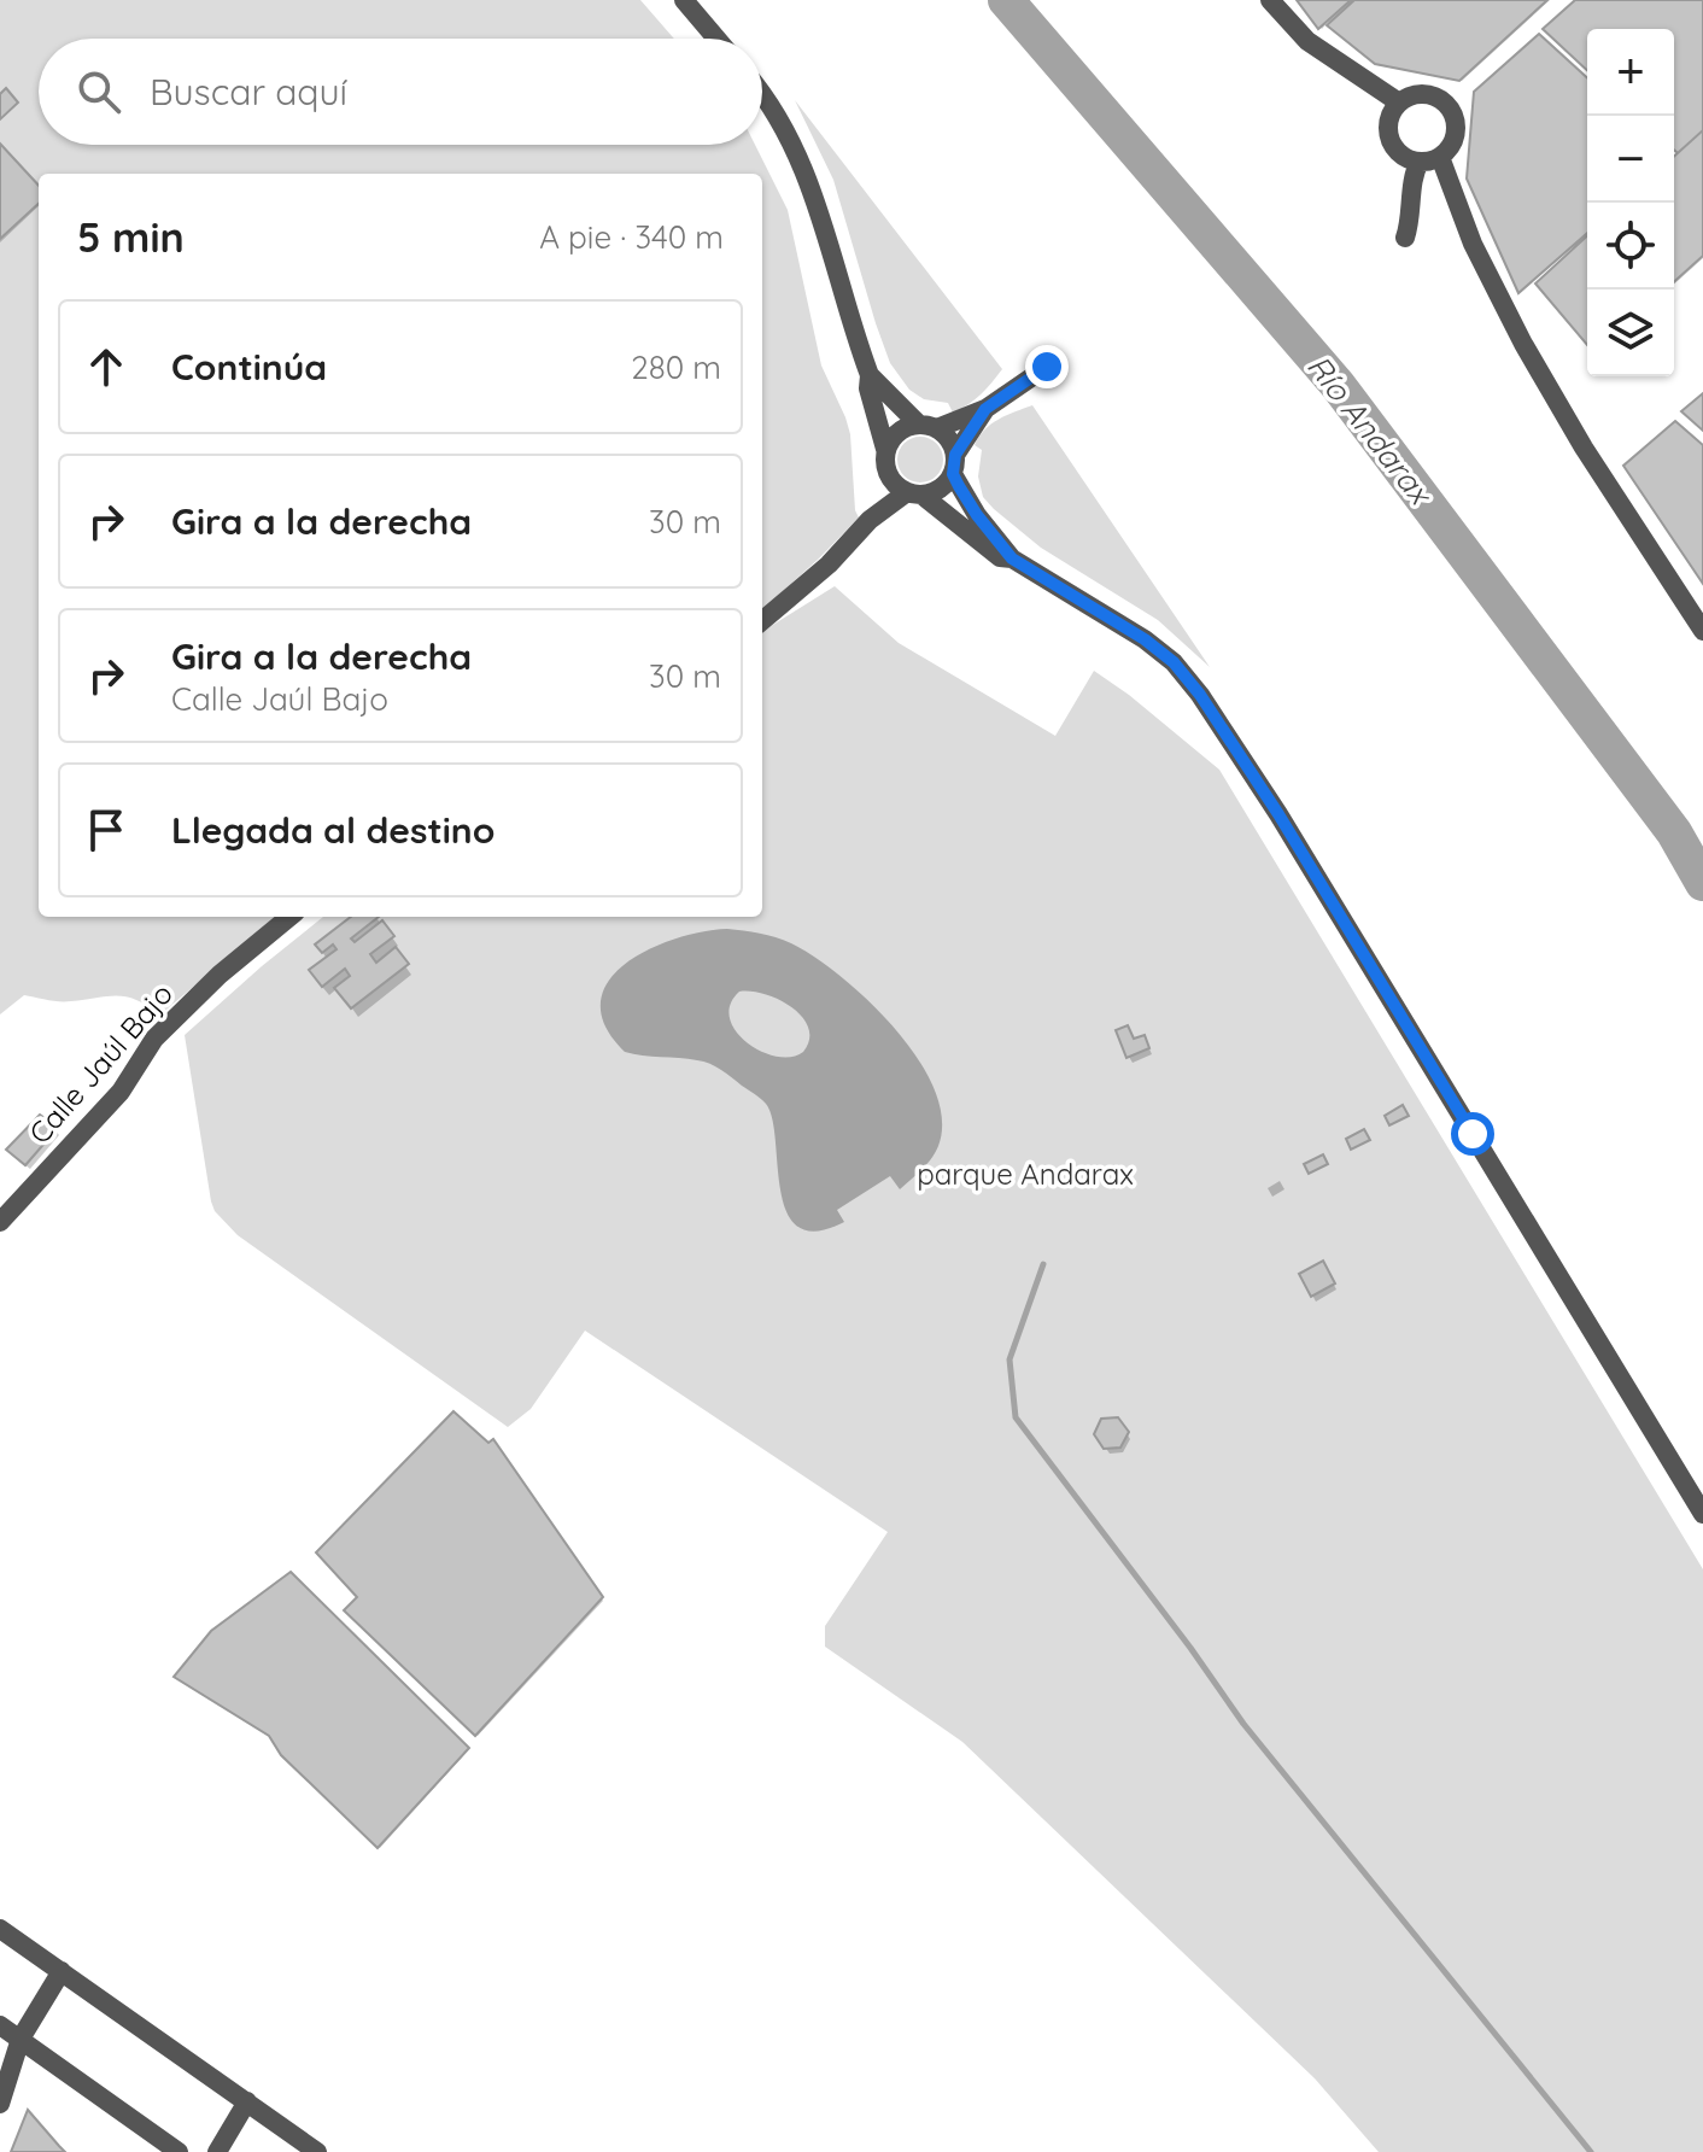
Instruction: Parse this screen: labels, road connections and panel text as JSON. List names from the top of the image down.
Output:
{
  "streets": {
    "street": ["Calle Jaúl Bajo"]
  },
  "water": ["Río Andarax"],
  "parks": ["parque Andarax"],
  "page": {
    "map_buttons": ["+", "−"],
    "search": "Buscar aquí",
    "heading": ["5 min", "A pie · 340 m"],
    "list": [
      ["Continúa", "280 m"],
      ["Gira a la derecha", "30 m"],
      ["Gira a la derecha", "Calle Jaúl Bajo", "30 m"],
      "Llegada al destino"
    ]
  }
}
